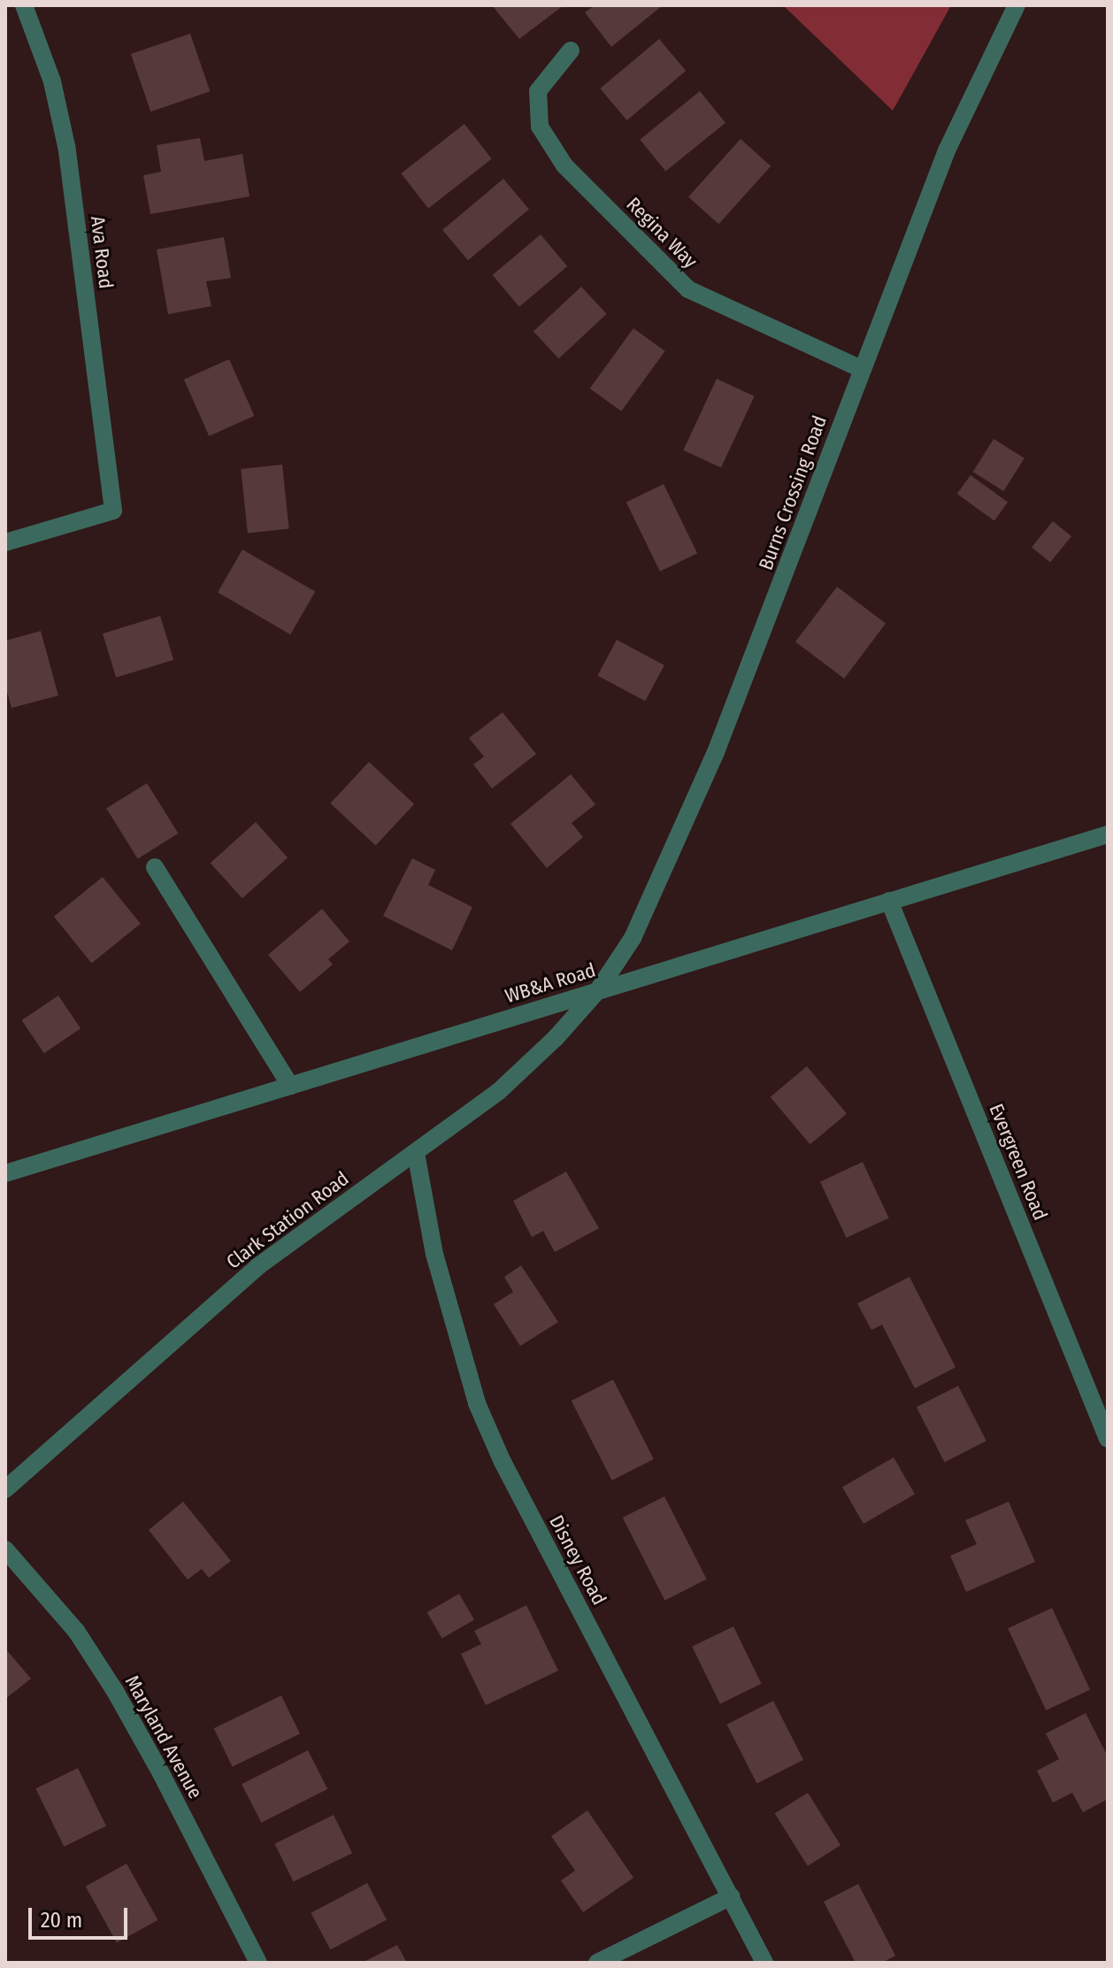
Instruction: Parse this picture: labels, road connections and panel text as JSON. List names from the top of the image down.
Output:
{
  "streets": {
    "street": [
      "Regina Way",
      "Ava Road",
      "Burns Crossing Road",
      "WB&A Road",
      "Evergreen Road",
      "Clark Station Road",
      "Disney Road",
      "Maryland Avenue"
    ]
  },
  "crossings": [
    ["Regina Way", "Burns Crossing Road"],
    ["Burns Crossing Road", "WB&A Road"],
    ["Burns Crossing Road", "Clark Station Road"],
    ["WB&A Road", "Evergreen Road"],
    ["WB&A Road", "Clark Station Road"],
    ["Clark Station Road", "Disney Road"]
  ],
  "scale_bar": "20 m"
}
